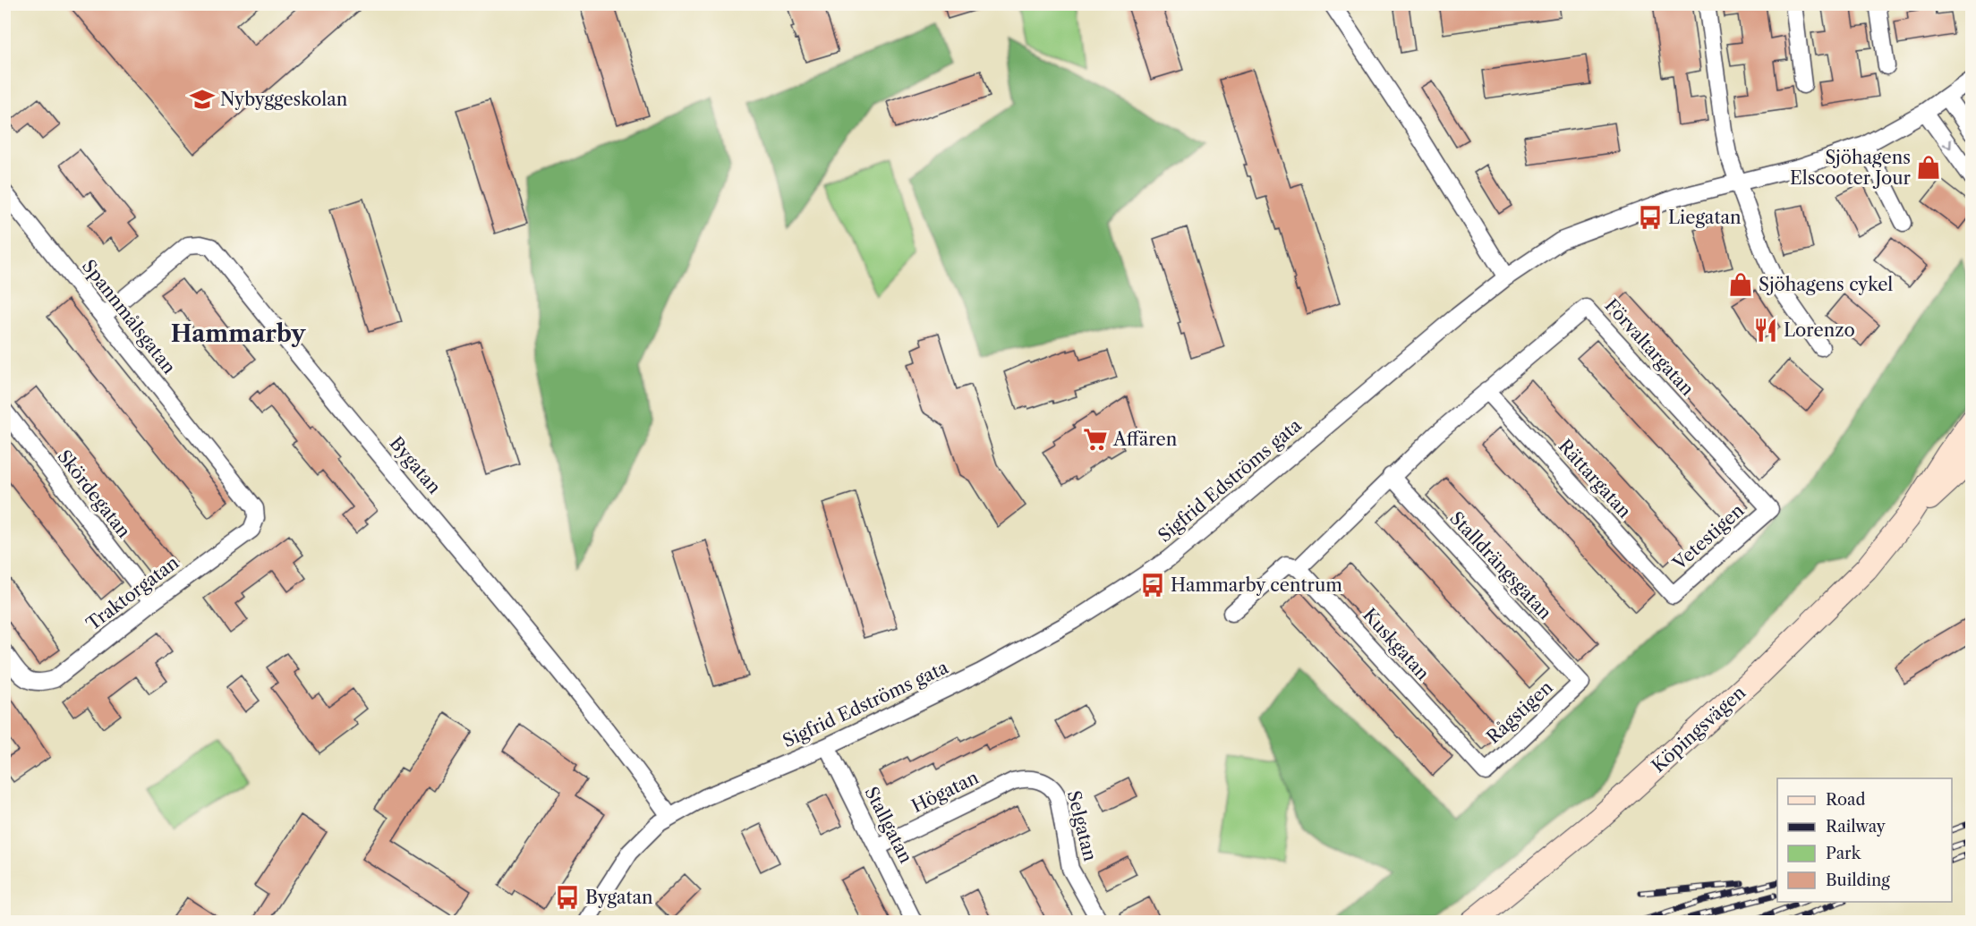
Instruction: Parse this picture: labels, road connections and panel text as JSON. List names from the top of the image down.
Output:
{
  "streets": {
    "main road": ["Köpingsvägen"],
    "street": [
      "Spannmålsgatan",
      "Förvaltargatan",
      "Bygatan",
      "Rättargatan",
      "Sigfrid Edströms gata",
      "Skördegatan",
      "Vetestigen",
      "Stalldrängsgatan",
      "Traktorgatan",
      "Kuskgatan",
      "Rågstigen",
      "Högatan",
      "Stallgatan",
      "Selgatan"
    ]
  },
  "crossings": [
    ["Spannmålsgatan", "Bygatan"],
    ["Spannmålsgatan", "Traktorgatan"],
    ["Förvaltargatan", "Rättargatan"],
    ["Förvaltargatan", "Vetestigen"],
    ["Bygatan", "Sigfrid Edströms gata"],
    ["Rättargatan", "Vetestigen"],
    ["Sigfrid Edströms gata", "Stallgatan"],
    ["Skördegatan", "Traktorgatan"],
    ["Stalldrängsgatan", "Rågstigen"],
    ["Kuskgatan", "Rågstigen"],
    ["Högatan", "Stallgatan"],
    ["Högatan", "Selgatan"]
  ],
  "districts": ["Hammarby"],
  "places": {
    "school or university": ["Nybyggeskolan"],
    "shop": ["Sjöhagens Elscooter Jour", "Sjöhagens cykel"],
    "bus stop": ["Liegatan", "Hammarby centrum", "Bygatan"],
    "restaurant": ["Lorenzo"],
    "supermarket": ["Affären"]
  },
  "legend": [
    "Road",
    "Railway",
    "Park",
    "Building"
  ]
}
